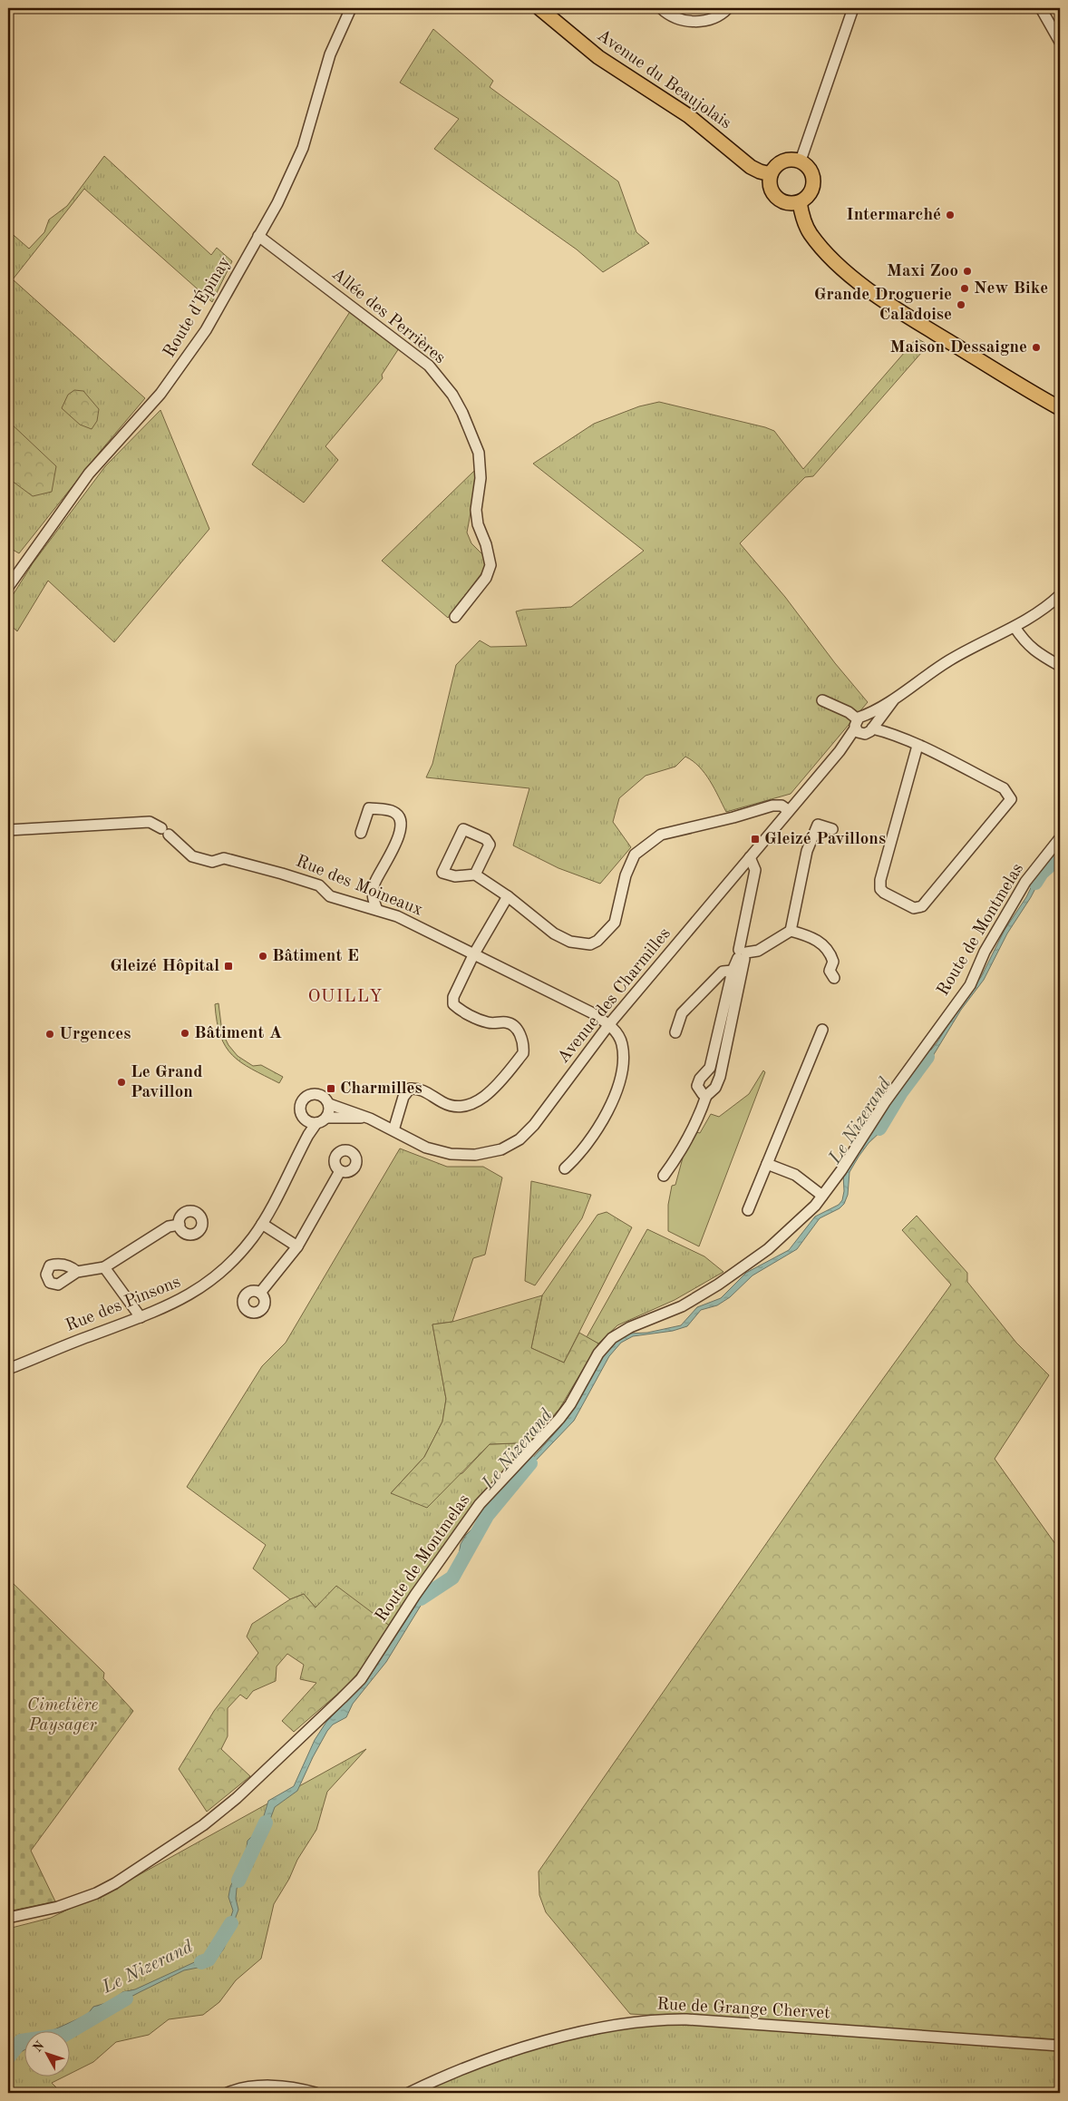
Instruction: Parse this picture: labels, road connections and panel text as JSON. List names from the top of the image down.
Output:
{
  "streets": {
    "main road": ["Avenue du Beaujolais"],
    "street": [
      "Route d'Épinay",
      "Allée des Perrières",
      "Rue des Moineaux",
      "Route de Montmelas",
      "Avenue des Charmilles",
      "Rue des Pinsons",
      "Rue de Grange Chervet"
    ]
  },
  "crossings": [
    ["Route d'Épinay", "Allée des Perrières"],
    ["Rue des Moineaux", "Avenue des Charmilles"],
    ["Avenue des Charmilles", "Rue des Pinsons"]
  ],
  "districts": ["OUILLY"],
  "water": ["Le Nizerand"],
  "parks": ["Cimetière Paysager"],
  "places": {
    "other": [
      "Intermarché",
      "Maxi Zoo",
      "New Bike",
      "Grande Droguerie Caladoise",
      "Maison Dessaigne",
      "Bâtiment E",
      "Bâtiment A",
      "Urgences",
      "Le Grand Pavillon"
    ],
    "transit": ["Gleizé Pavillons", "Gleizé Hôpital", "Charmilles"]
  },
  "north": "top left"
}
